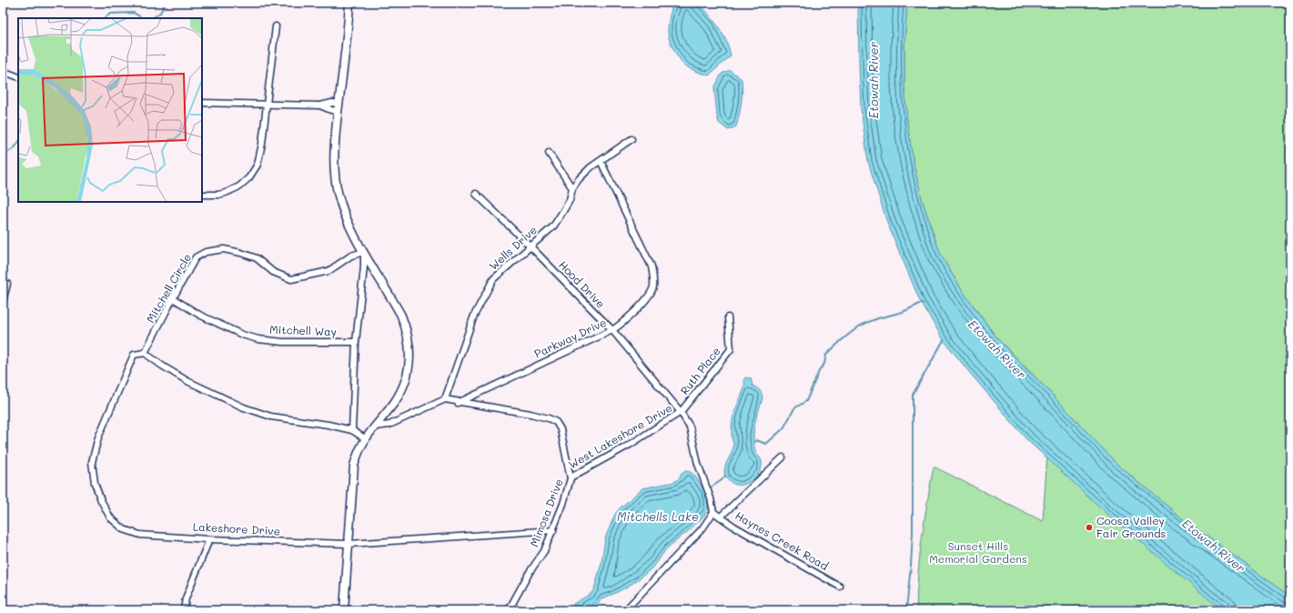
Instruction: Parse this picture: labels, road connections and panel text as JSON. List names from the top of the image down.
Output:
{
  "streets": {
    "street": [
      "Wells Drive",
      "Hood Drive",
      "Mitchell Circle",
      "Mitchell Way",
      "Parkway Drive",
      "Ruth Place",
      "West Lakeshore Drive",
      "Mimosa Drive",
      "Lakeshore Drive",
      "Haynes Creek Road"
    ]
  },
  "crossings": [
    ["Wells Drive", "Hood Drive"],
    ["Wells Drive", "Parkway Drive"],
    ["Wells Drive", "Mimosa Drive"],
    ["Hood Drive", "Parkway Drive"],
    ["Hood Drive", "Ruth Place"],
    ["Hood Drive", "West Lakeshore Drive"],
    ["Mitchell Circle", "Mitchell Way"],
    ["Mitchell Circle", "Lakeshore Drive"],
    ["Parkway Drive", "Mimosa Drive"],
    ["Ruth Place", "West Lakeshore Drive"],
    ["West Lakeshore Drive", "Mimosa Drive"],
    ["Mimosa Drive", "Lakeshore Drive"]
  ],
  "water": ["Etowah River", "Mitchells Lake"],
  "parks": ["Sunset Hills Memorial Gardens"],
  "places": ["Coosa Valley Fair Grounds"]
}
